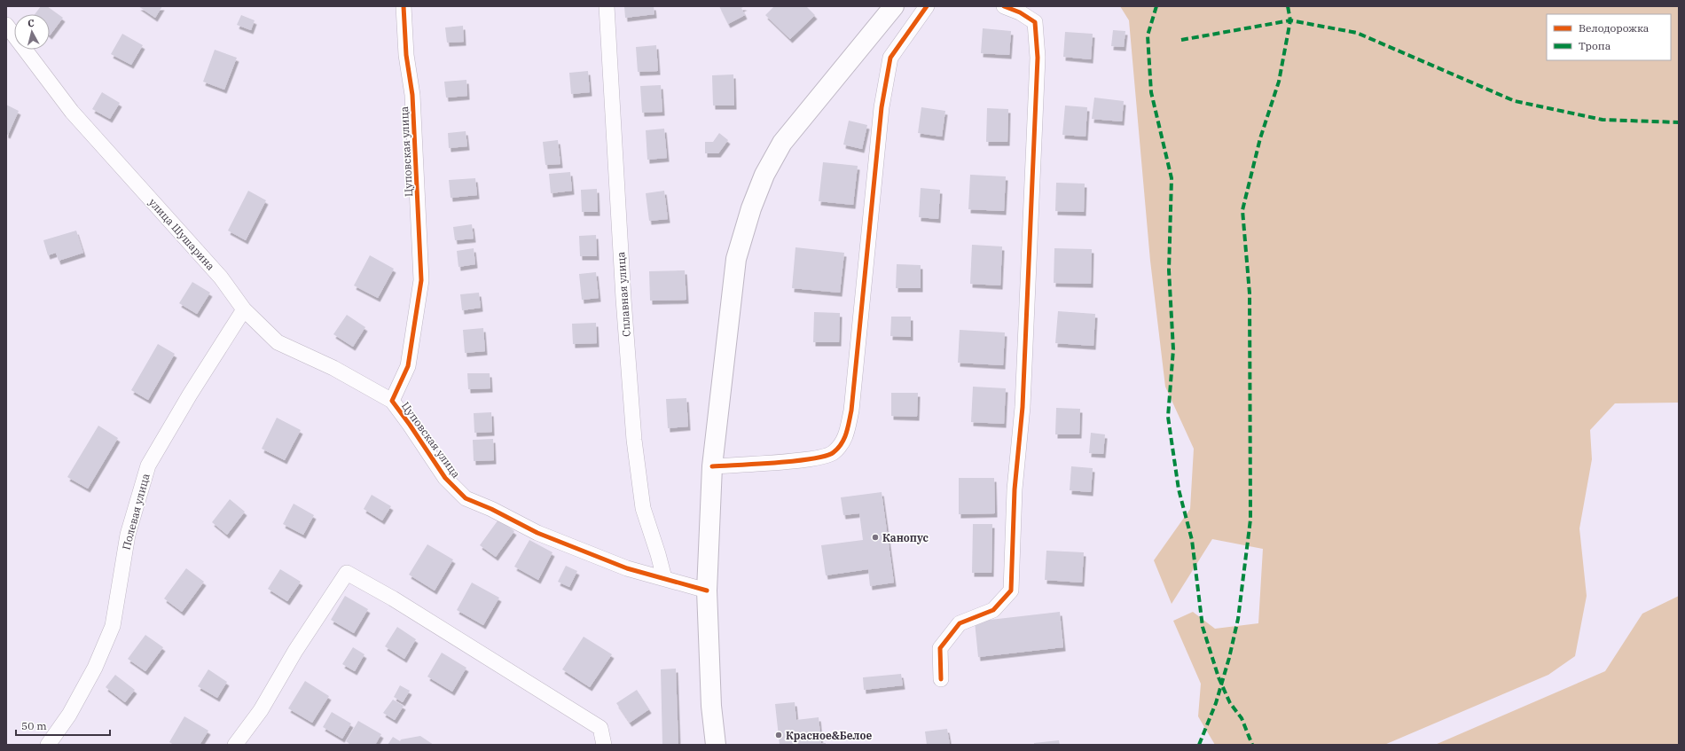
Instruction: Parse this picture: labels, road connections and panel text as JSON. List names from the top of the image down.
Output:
{
  "streets": {
    "street": [
      "Цуповская улица",
      "улица Шушарина",
      "Сплавная улица",
      "Полевая улица"
    ]
  },
  "crossings": [
    ["Цуповская улица", "улица Шушарина"],
    ["Цуповская улица", "Сплавная улица"],
    ["улица Шушарина", "Полевая улица"]
  ],
  "places": ["Канопус", "Красное&Белое"],
  "legend": ["Велодорожка", "Тропа"],
  "scale_bar": "50 m",
  "north": "top"
}
